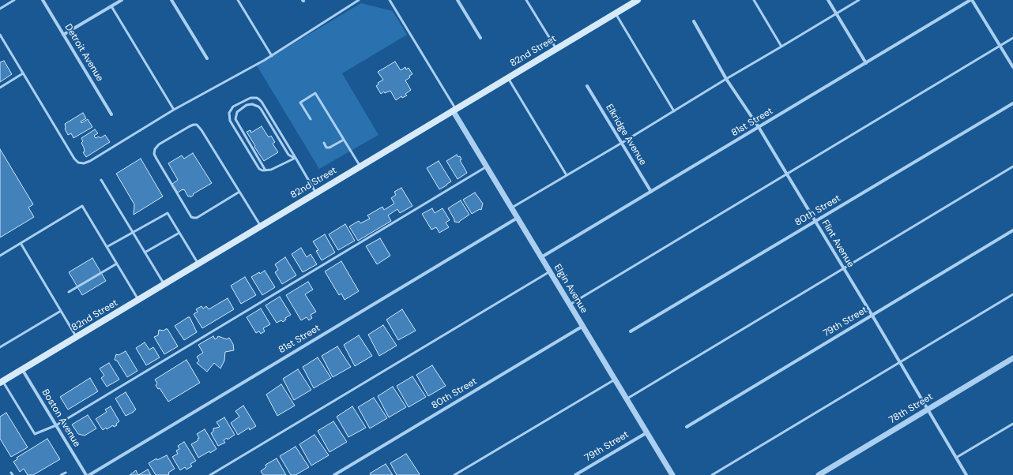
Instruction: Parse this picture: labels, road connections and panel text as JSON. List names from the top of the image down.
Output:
{
  "streets": {
    "main road": ["82nd Street"],
    "street": [
      "Detroit Avenue",
      "81st Street",
      "Elkridge Avenue",
      "80th Street",
      "Flint Avenue",
      "Elgin Avenue",
      "79th Street",
      "78th Street",
      "Boston Avenue"
    ]
  },
  "crossings": [
    ["82nd Street", "Elgin Avenue"],
    ["82nd Street", "Boston Avenue"],
    ["81st Street", "Elkridge Avenue"],
    ["81st Street", "Flint Avenue"],
    ["81st Street", "Elgin Avenue"],
    ["80th Street", "Flint Avenue"],
    ["80th Street", "Elgin Avenue"],
    ["Flint Avenue", "79th Street"],
    ["Flint Avenue", "78th Street"],
    ["Elgin Avenue", "79th Street"]
  ]
}
